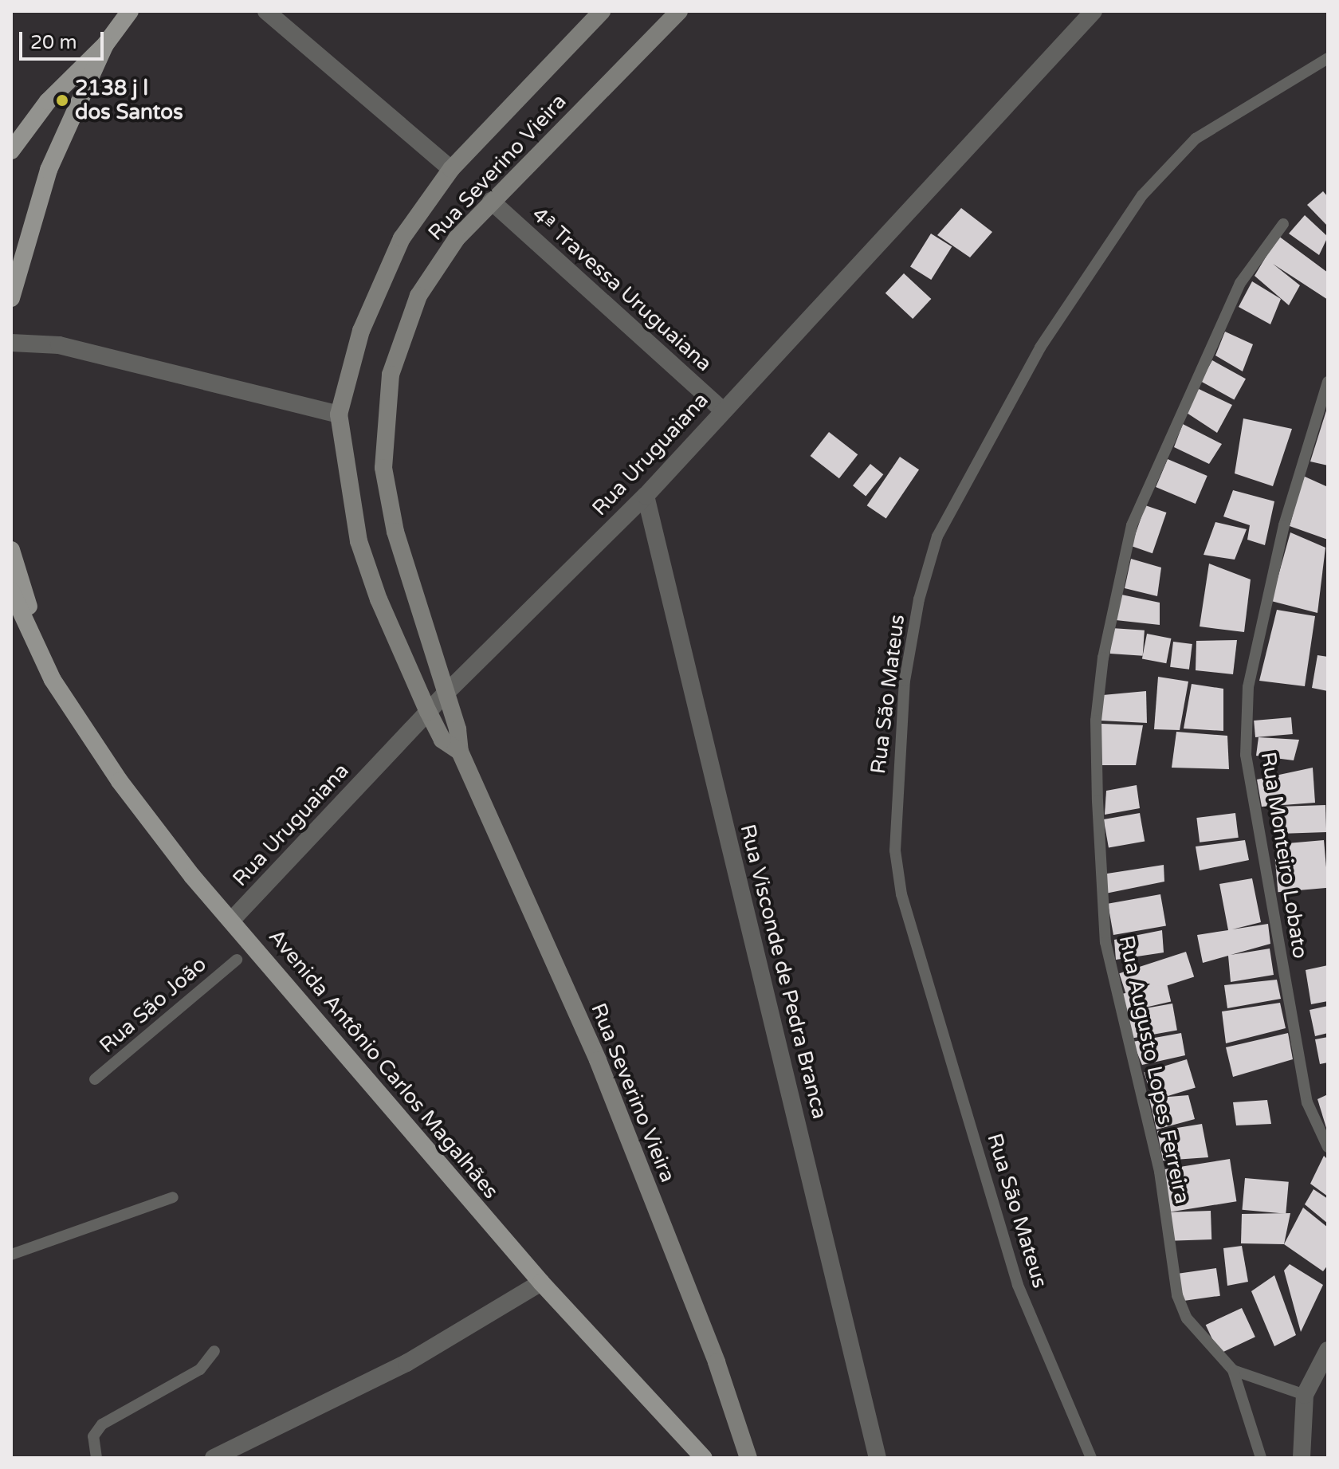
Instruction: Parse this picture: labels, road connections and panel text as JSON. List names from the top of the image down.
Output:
{
  "streets": {
    "main road": ["Rua Severino Vieira", "Avenida Antônio Carlos Magalhães"],
    "street": ["4ª Travessa Uruguaiana", "Rua Uruguaiana", "Rua Visconde de Pedra Branca"],
    "lane": [
      "Rua São Mateus",
      "Rua Monteiro Lobato",
      "Rua São João",
      "Rua Augusto Lopes Ferreira"
    ]
  },
  "crossings": [
    ["Rua Severino Vieira", "4ª Travessa Uruguaiana"],
    ["Rua Severino Vieira", "Rua Uruguaiana"],
    ["4ª Travessa Uruguaiana", "Rua Uruguaiana"],
    ["Rua Uruguaiana", "Rua Visconde de Pedra Branca"],
    ["Rua Uruguaiana", "Avenida Antônio Carlos Magalhães"]
  ],
  "places": ["2138 j l dos Santos"],
  "scale_bar": "20 m"
}
